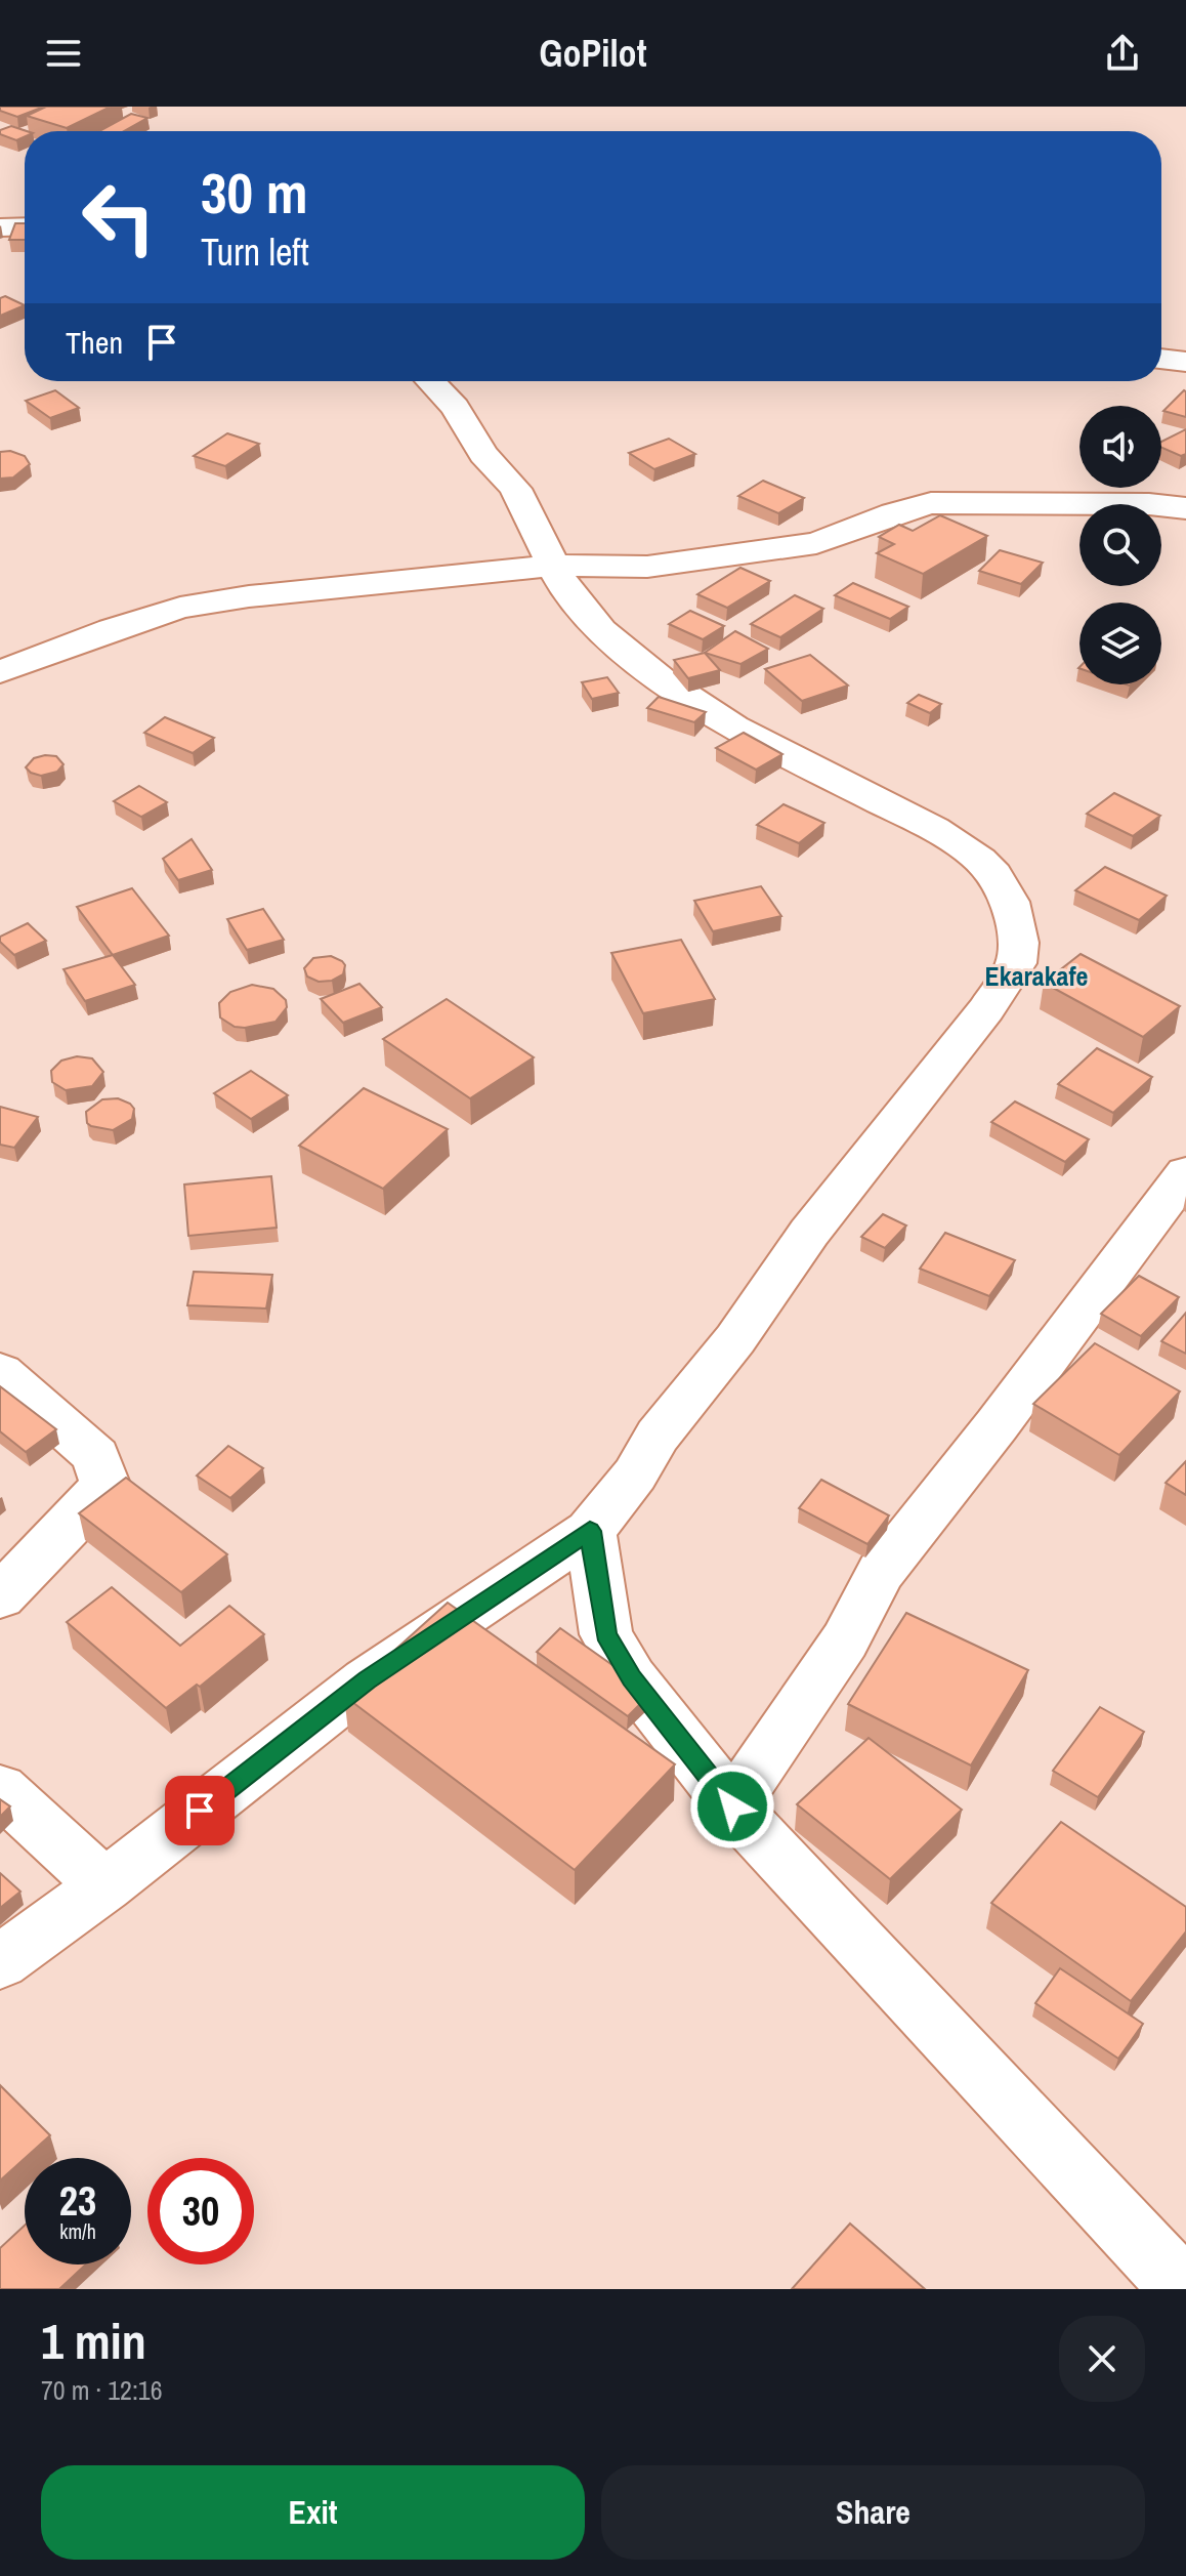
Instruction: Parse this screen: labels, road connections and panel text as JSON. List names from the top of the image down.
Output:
{
  "districts": ["Ekarakafe"],
  "page": {
    "header": "GoPilot",
    "turn": ["30 m", "Turn left"],
    "then": "Then",
    "speed": "23 km/h",
    "limit": "30",
    "heading": ["1 min", "70 m · 12:16"],
    "buttons": ["Exit", "Share"]
  }
}
